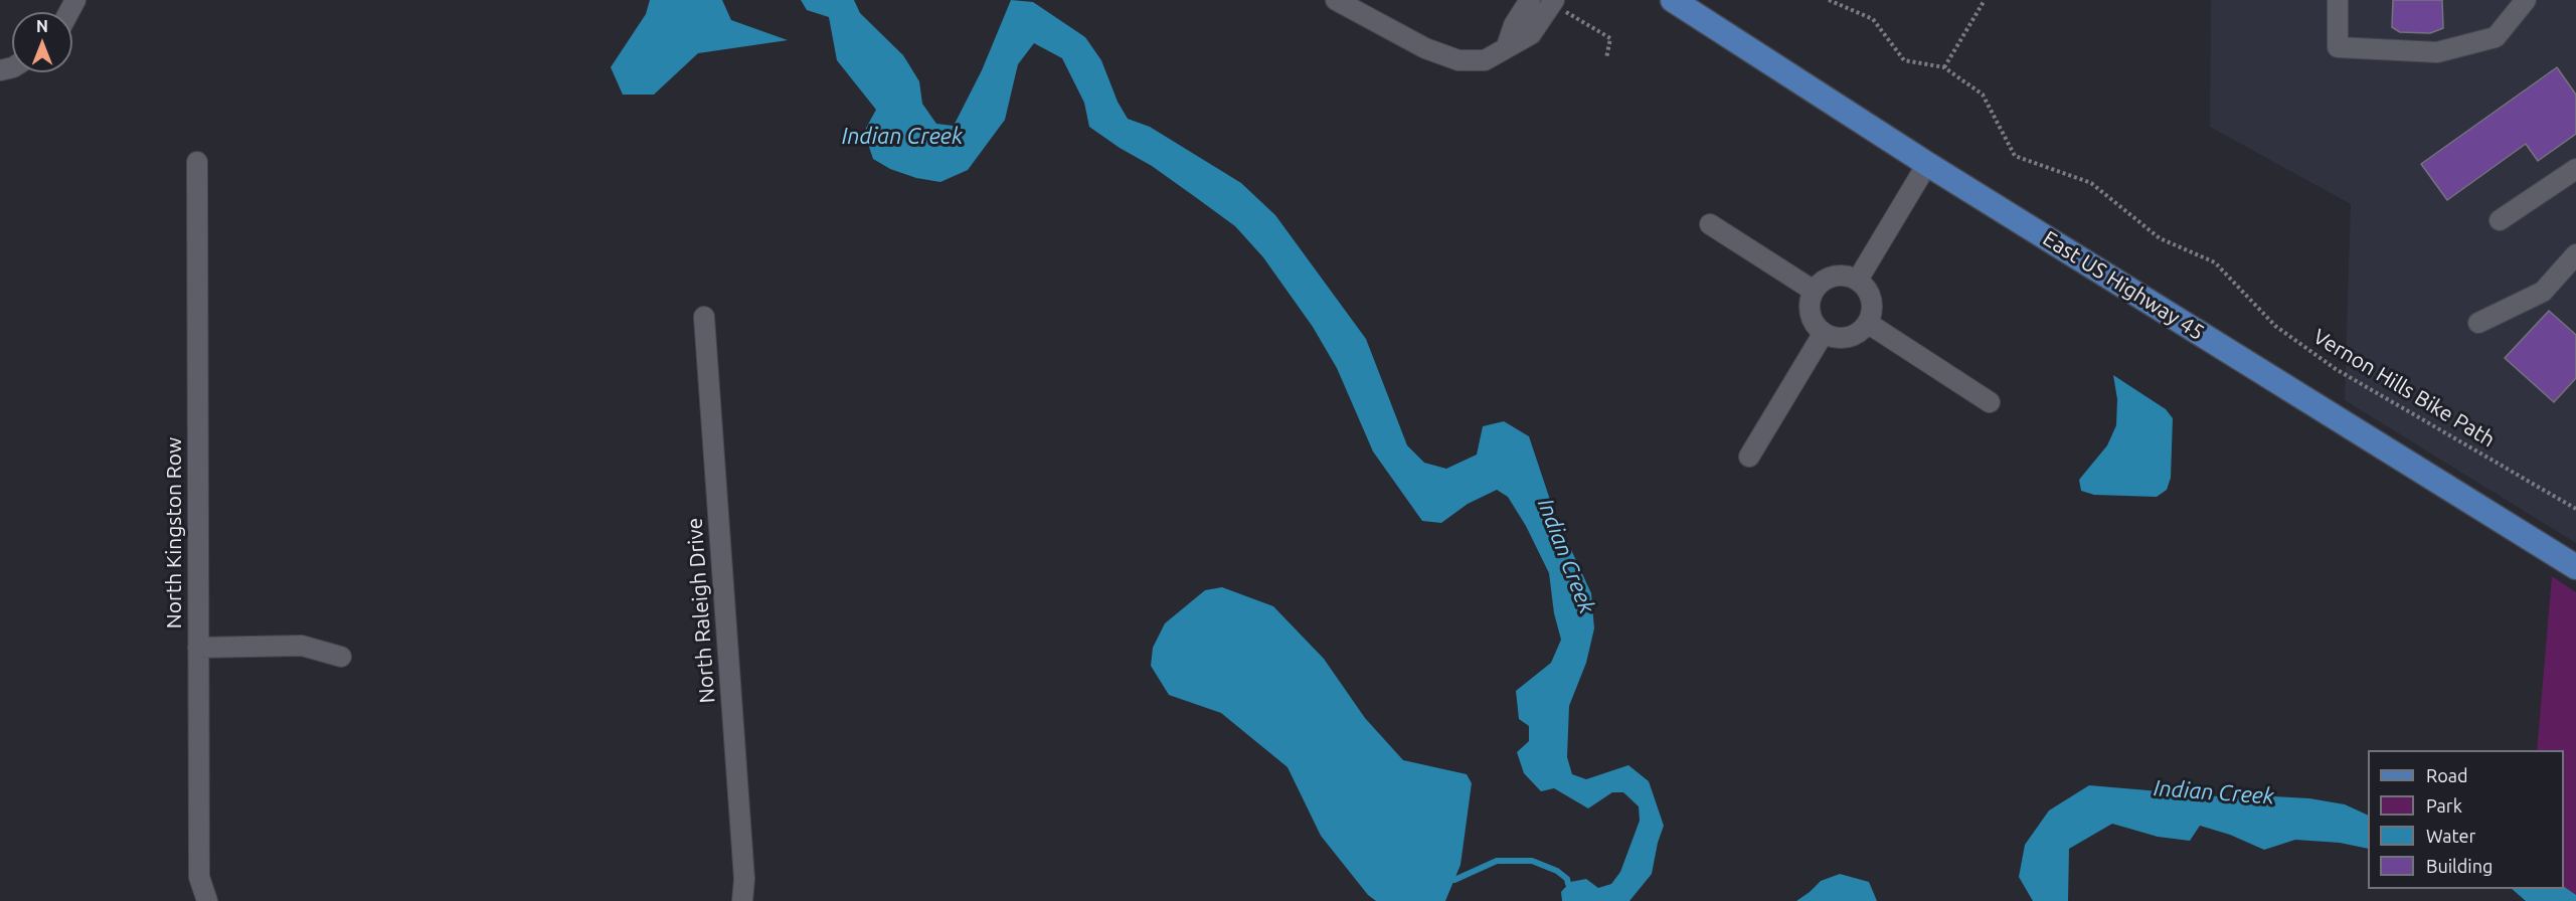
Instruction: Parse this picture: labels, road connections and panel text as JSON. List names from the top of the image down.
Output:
{
  "streets": {
    "main road": ["East US Highway 45"],
    "street": ["North Kingston Row", "North Raleigh Drive"],
    "path": ["Vernon Hills Bike Path"]
  },
  "water": ["Indian Creek"],
  "legend": [
    "Road",
    "Park",
    "Water",
    "Building"
  ],
  "north": "top"
}
